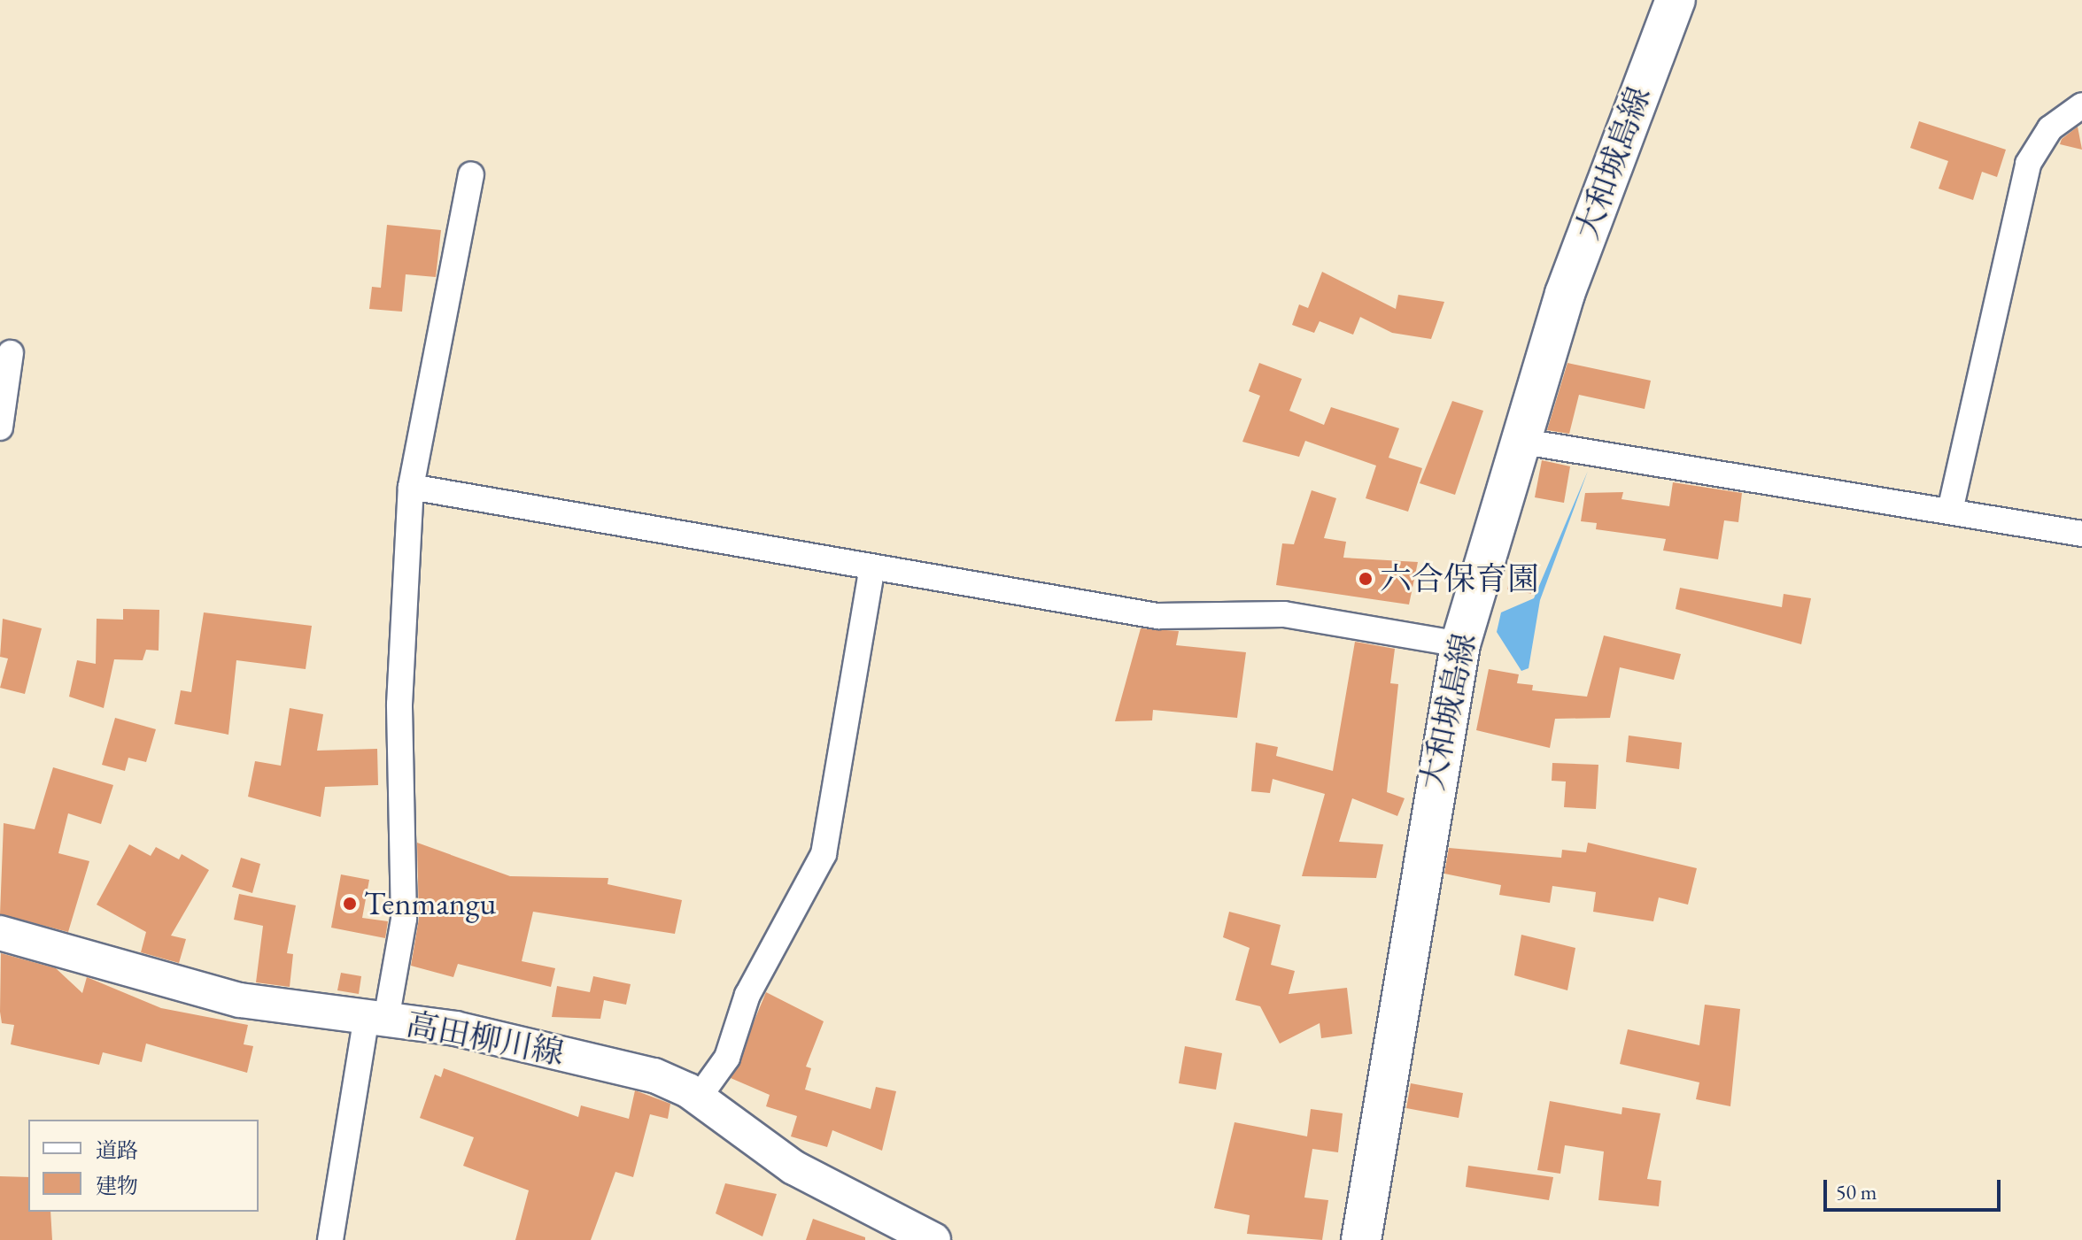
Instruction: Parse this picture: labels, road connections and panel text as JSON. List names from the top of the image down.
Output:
{
  "streets": {
    "main road": ["大和城島線", "高田柳川線"]
  },
  "places": ["六合保育園", "Tenmangu"],
  "legend": ["道路", "建物"],
  "scale_bar": "50 m"
}
